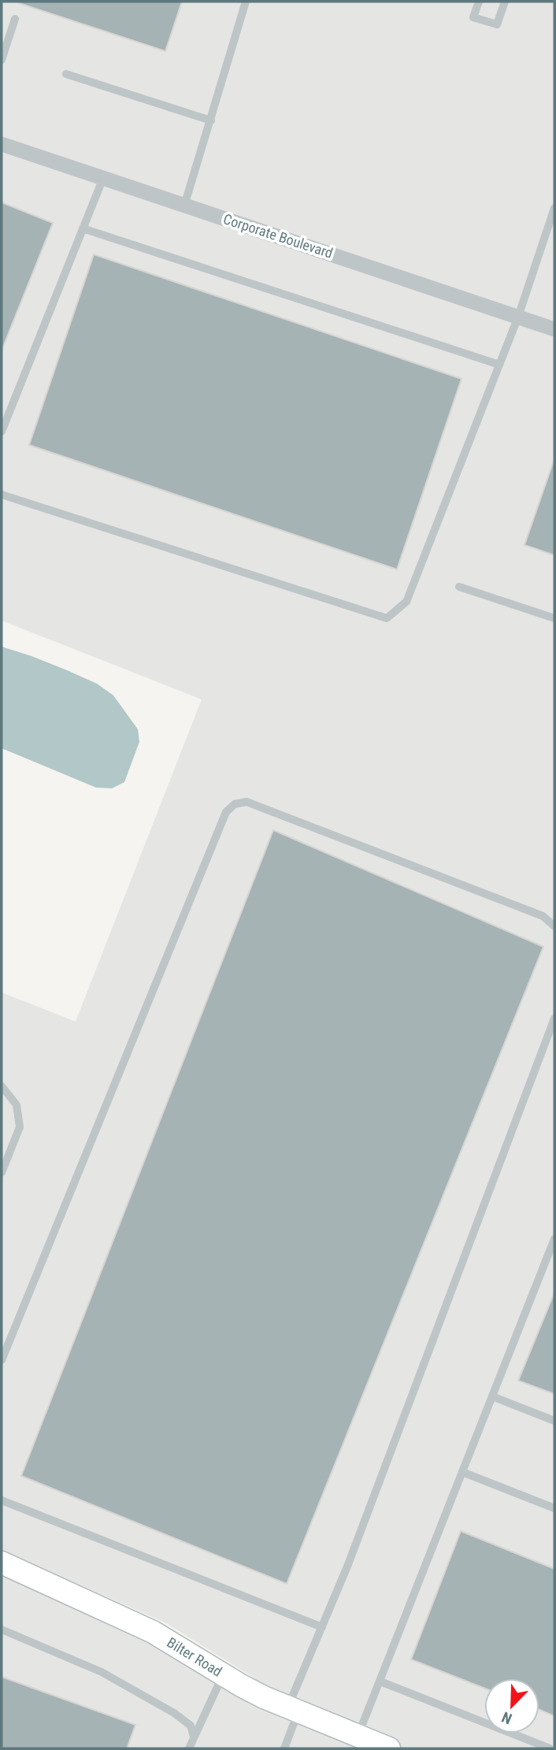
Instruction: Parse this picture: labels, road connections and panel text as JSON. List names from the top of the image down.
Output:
{
  "streets": {
    "street": ["Corporate Boulevard", "Bilter Road"]
  },
  "north": "bottom left"
}
